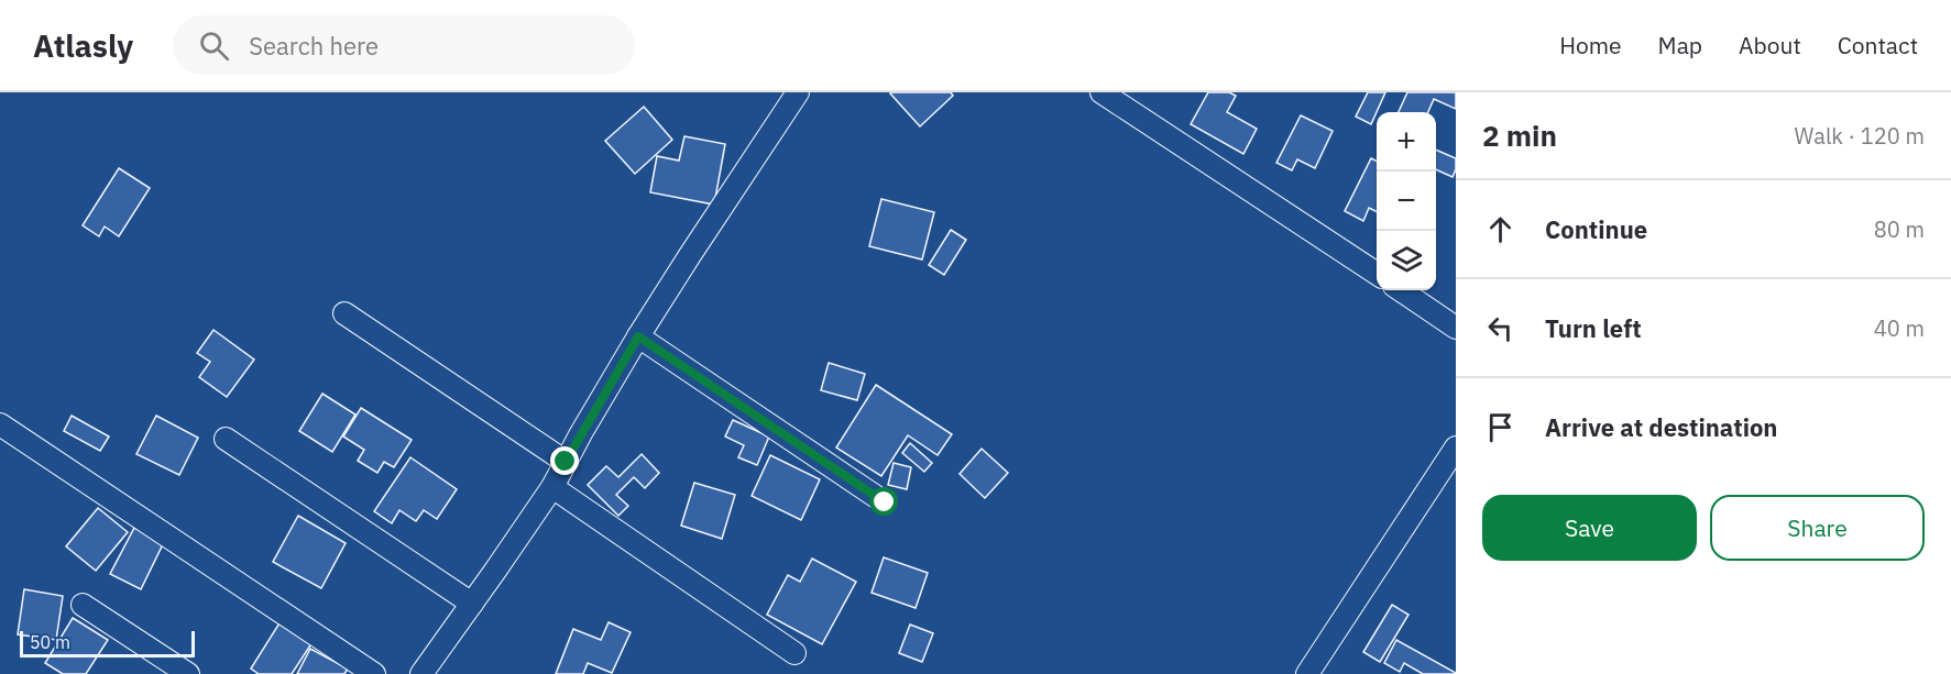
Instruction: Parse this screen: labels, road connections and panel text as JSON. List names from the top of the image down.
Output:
{
  "scale_bar": "50 m",
  "page": {
    "header": "Atlasly",
    "search": "Search here",
    "nav": [
      "Home",
      "Map",
      "About",
      "Contact"
    ],
    "heading": ["2 min", "Walk · 120 m"],
    "map_buttons": ["+", "−"],
    "list": [
      ["Continue", "80 m"],
      ["Turn left", "40 m"],
      "Arrive at destination"
    ],
    "buttons": ["Save", "Share"],
    "scale": "50 m"
  }
}
